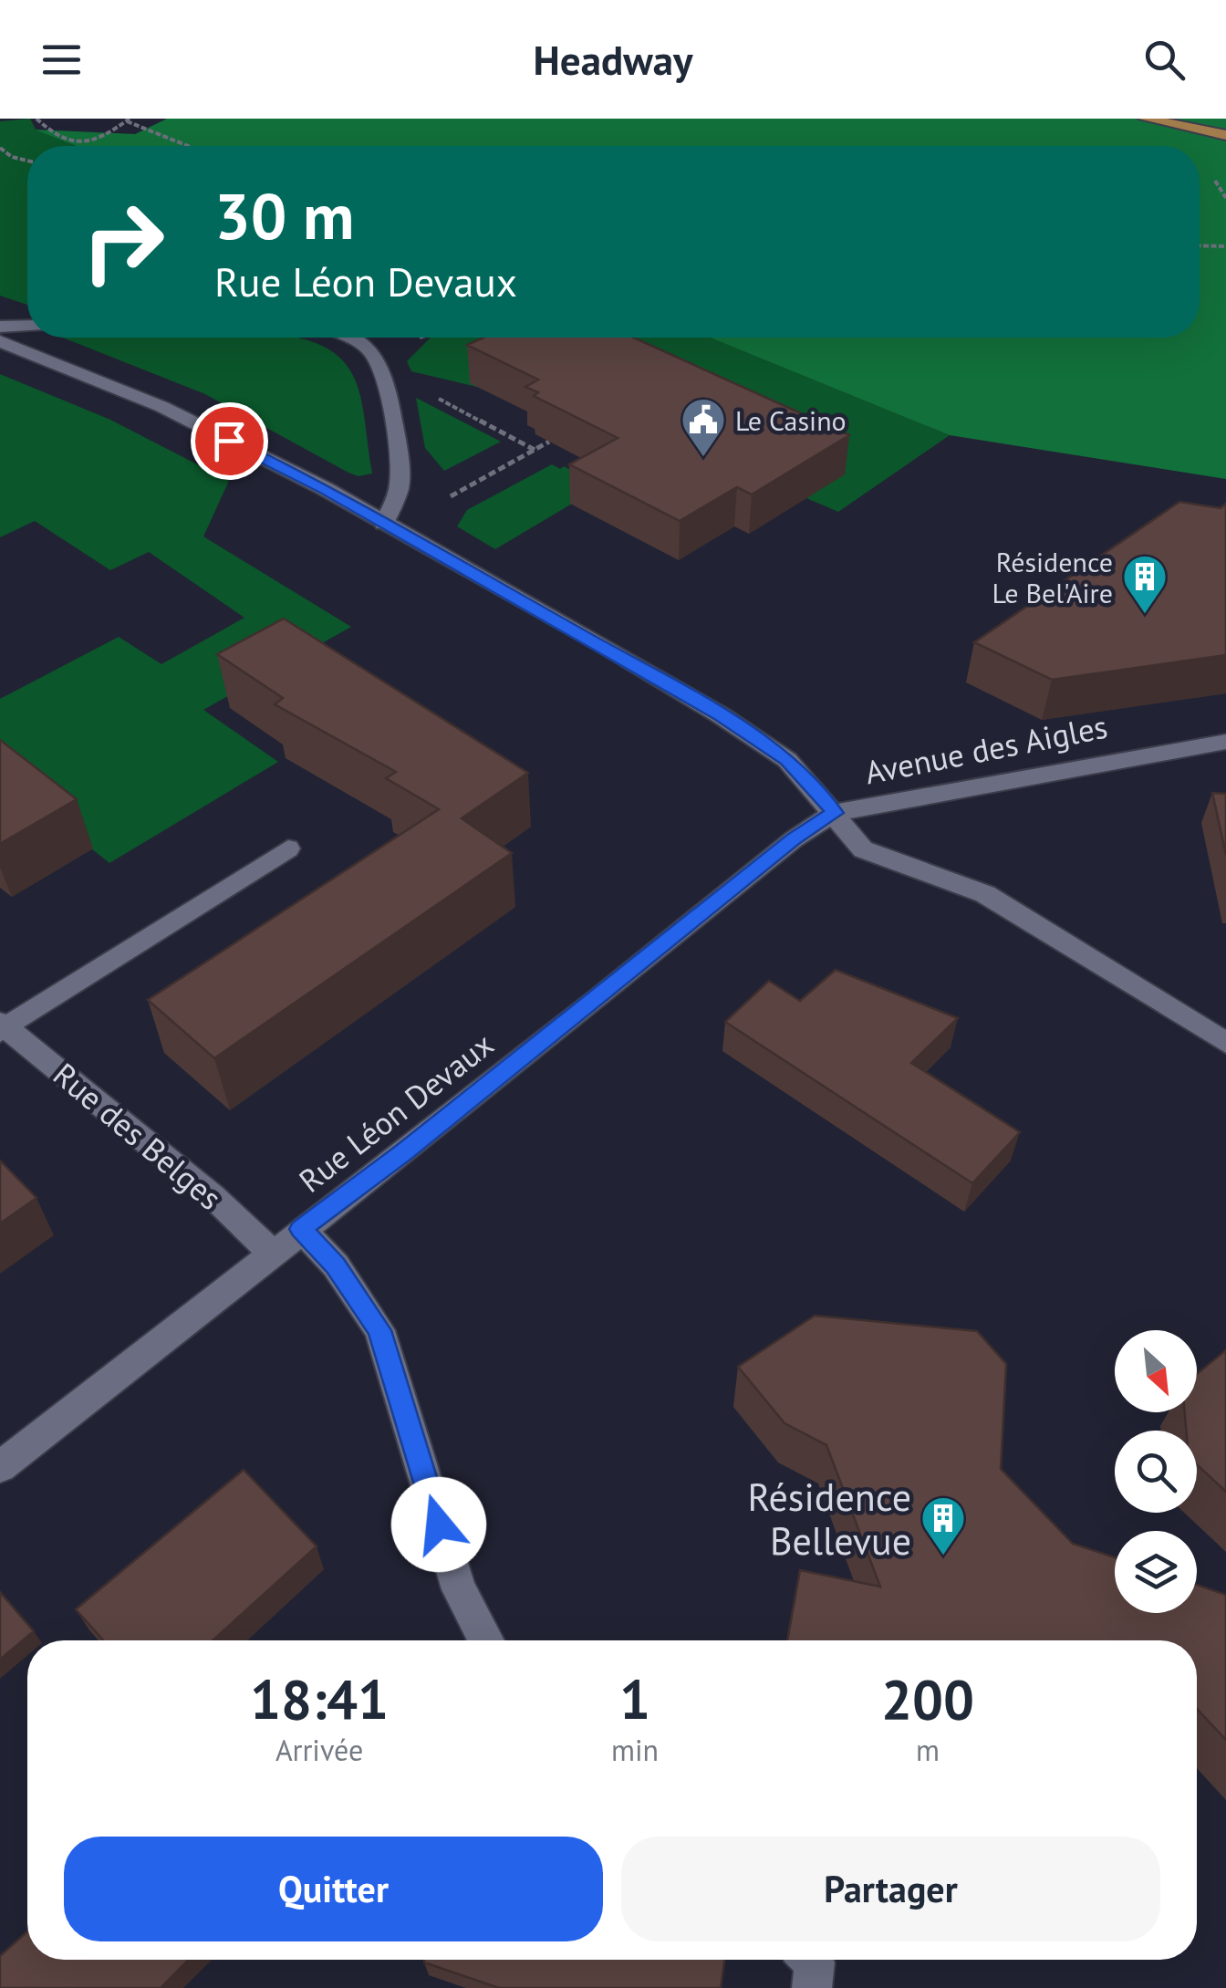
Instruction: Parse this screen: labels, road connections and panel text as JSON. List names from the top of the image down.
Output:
{
  "streets": {
    "street": ["Avenue des Aigles", "Rue Léon Devaux", "Rue des Belges"]
  },
  "crossings": [
    ["Avenue des Aigles", "Rue Léon Devaux"],
    ["Rue Léon Devaux", "Rue des Belges"]
  ],
  "places": {
    "public building": ["Le Casino"],
    "building": ["Résidence Le Bel'Aire", "Résidence Bellevue"]
  },
  "north": "bottom right",
  "page": {
    "header": "Headway",
    "turn": ["30 m", "Rue Léon Devaux"],
    "eta": [
      "18:41",
      "Arrivée",
      "1",
      "min",
      "200",
      "m"
    ],
    "buttons": ["Quitter", "Partager"]
  }
}
